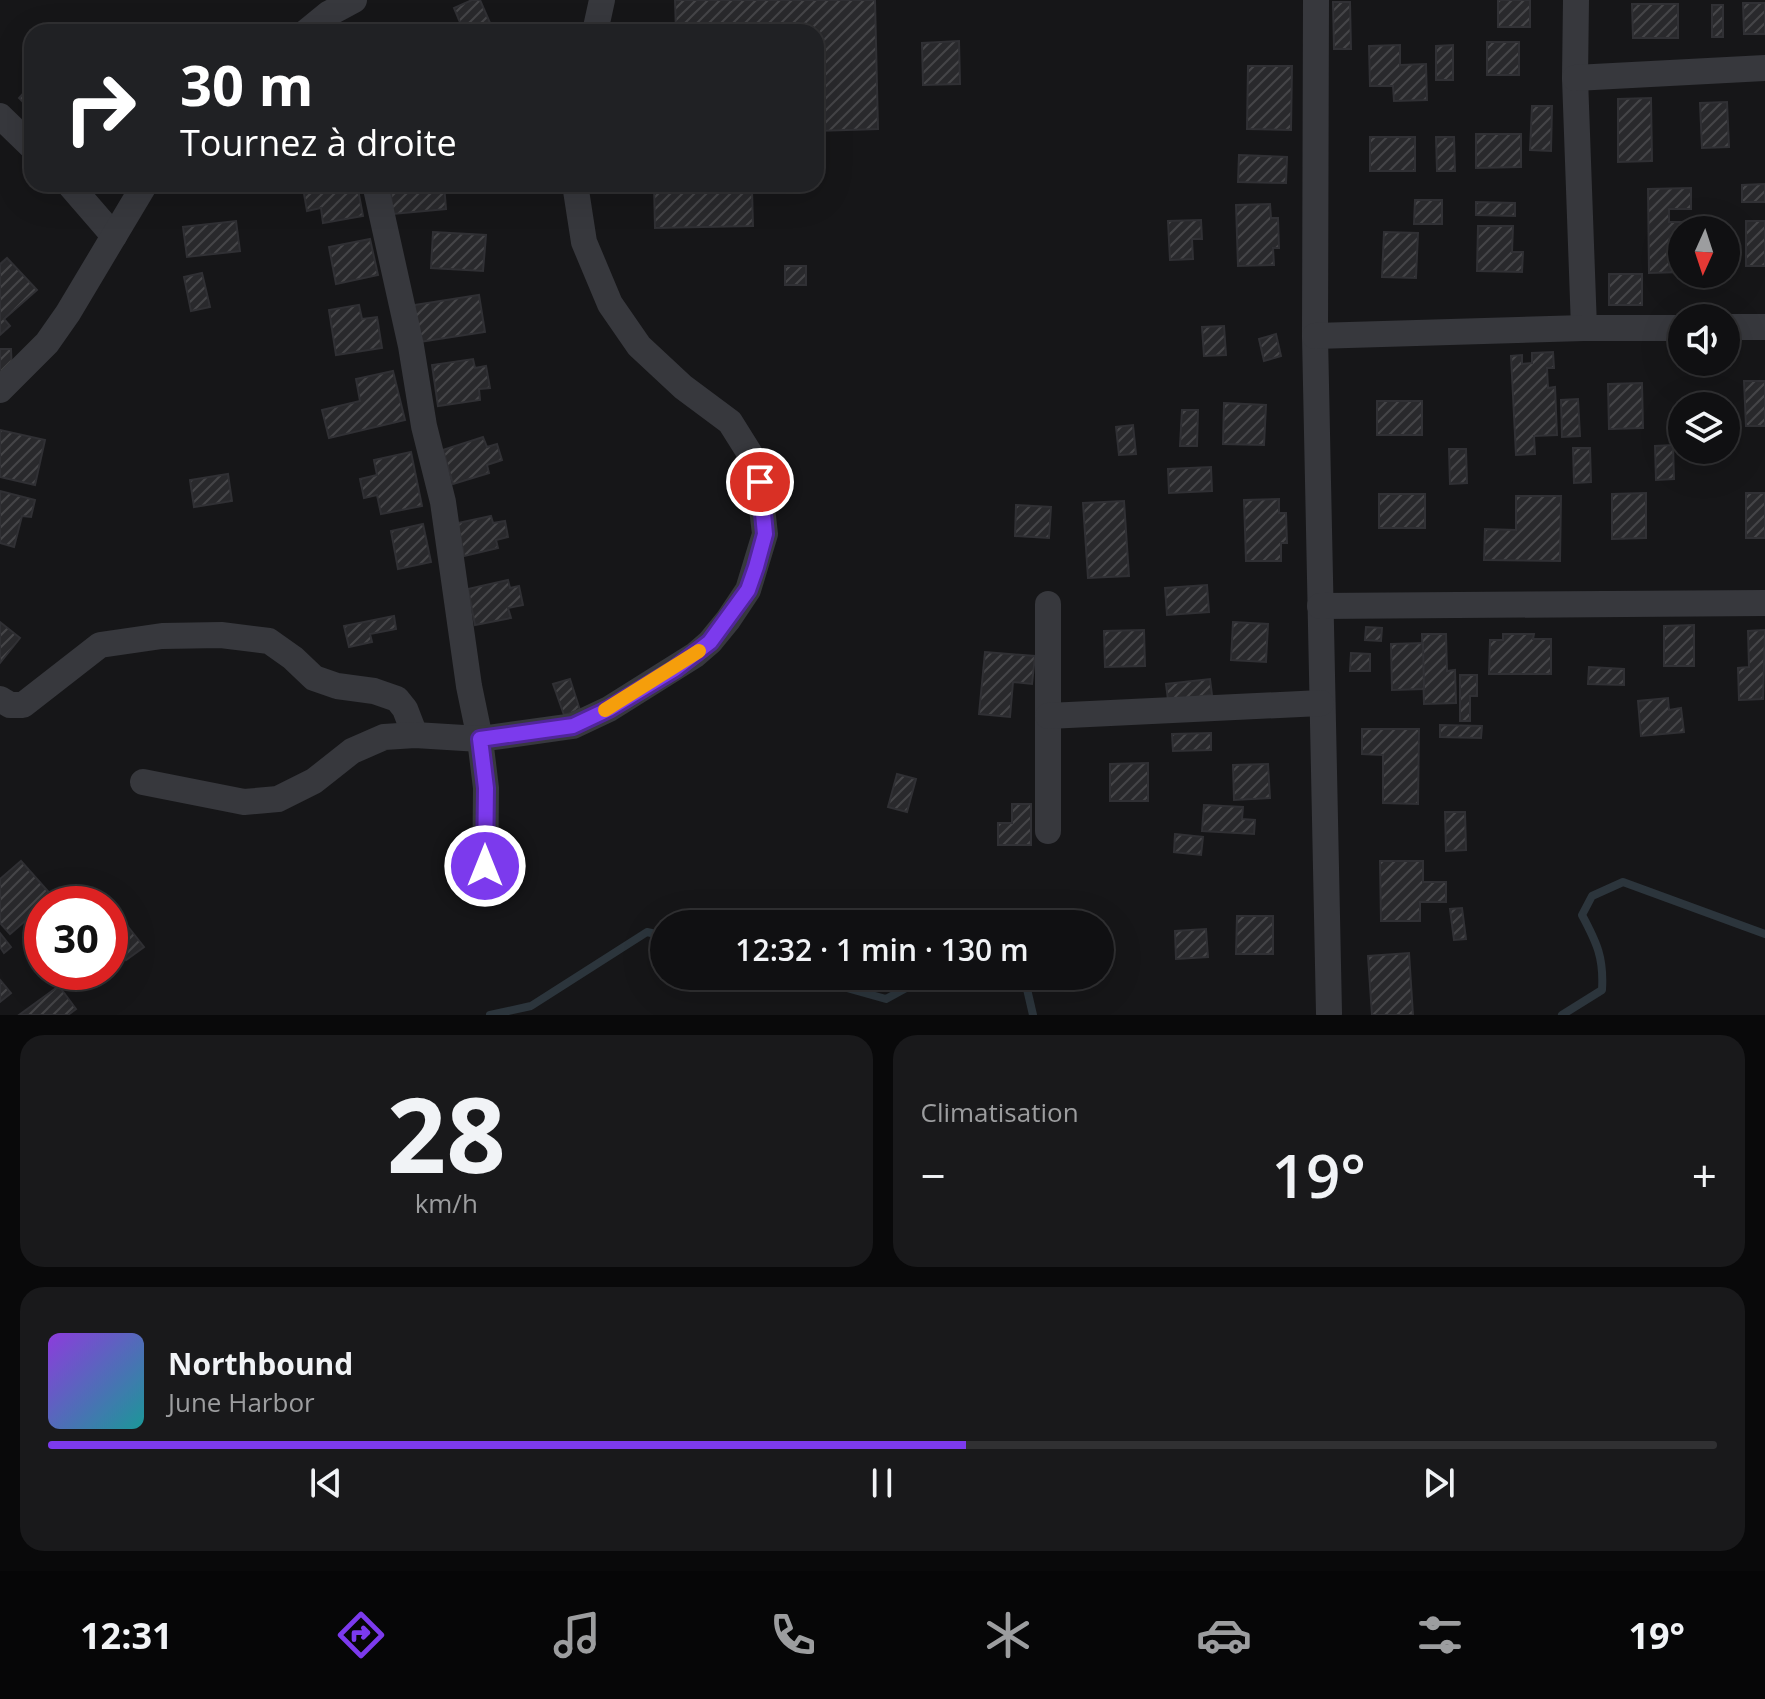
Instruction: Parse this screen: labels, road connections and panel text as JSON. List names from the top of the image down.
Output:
{
  "north": "bottom",
  "page": {
    "turn": ["30 m", "Tournez à droite"],
    "limit": "30",
    "trip": "12:32 · 1 min · 130 m",
    "tile": [
      ["28", "km/h"],
      "Climatisation"
    ],
    "heat": ["−", "19°", "+"],
    "song": ["Northbound", "June Harbor"],
    "tabs": ["12:31", "19°"]
  }
}
